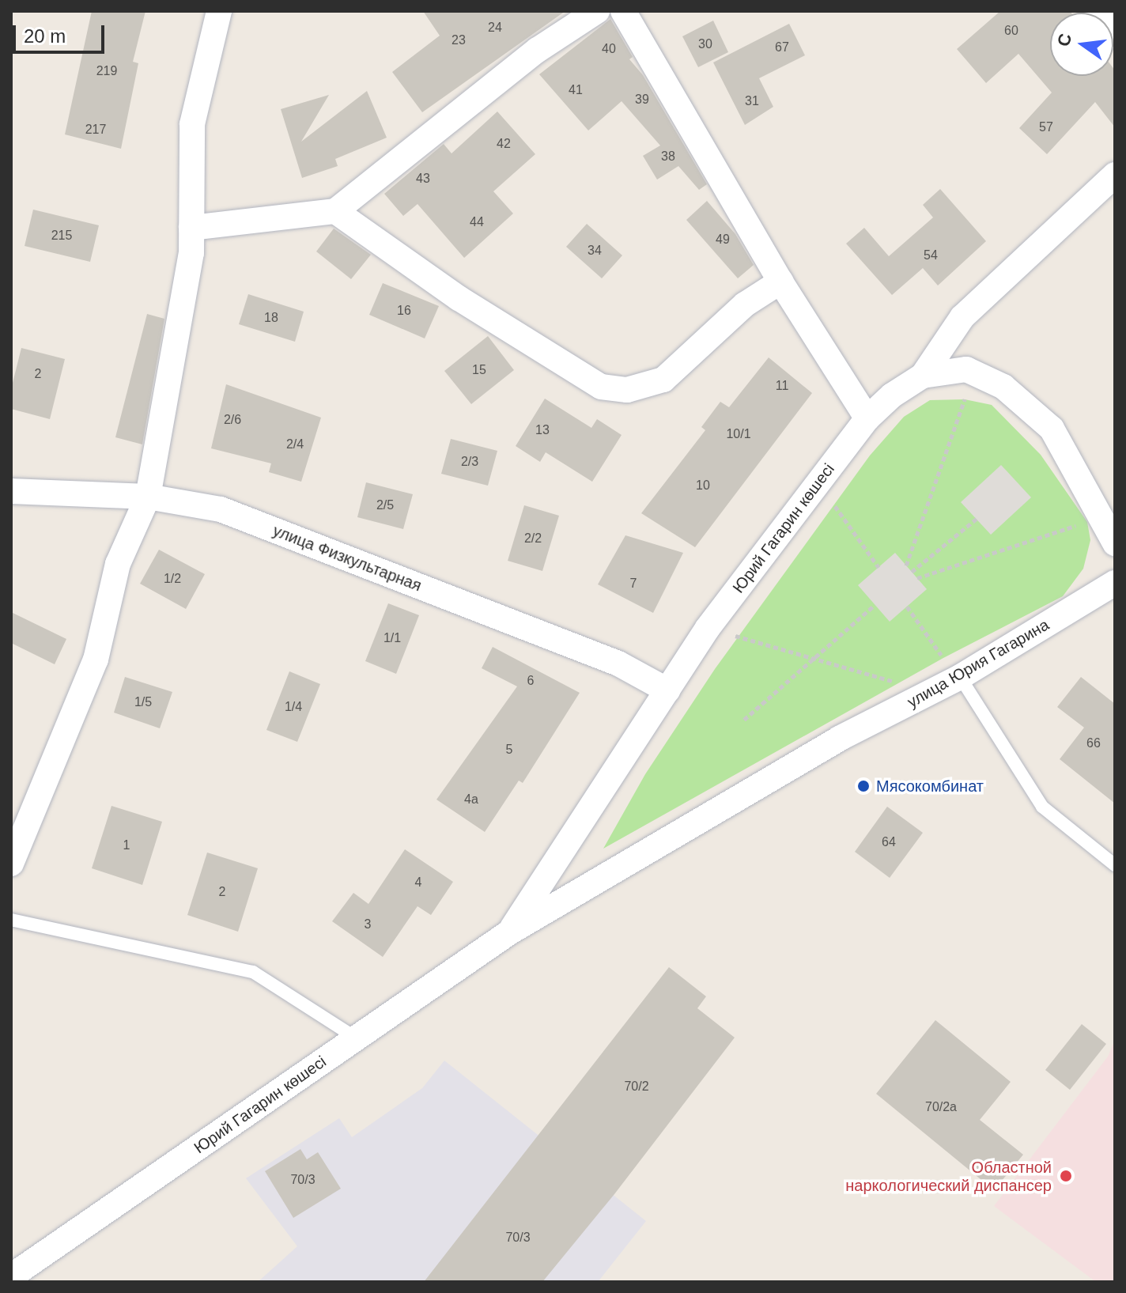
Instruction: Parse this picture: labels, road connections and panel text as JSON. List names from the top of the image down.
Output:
{
  "streets": {
    "street": ["Юрий Гагарин көшесі", "улица Физкультарная", "улица Юрия Гагарина"]
  },
  "crossings": [
    ["Юрий Гагарин көшесі", "улица Физкультарная"],
    ["Юрий Гагарин көшесі", "улица Юрия Гагарина"]
  ],
  "places": ["Мясокомбинат", "Областной наркологический диспансер"],
  "house_numbers": [
    "24",
    "60",
    "23",
    "30",
    "67",
    "40",
    "219",
    "41",
    "39",
    "31",
    "57",
    "217",
    "42",
    "38",
    "43",
    "44",
    "215",
    "49",
    "34",
    "54",
    "16",
    "18",
    "15",
    "2",
    "11",
    "2/6",
    "13",
    "10/1",
    "2/4",
    "2/3",
    "10",
    "2/5",
    "2/2",
    "1/2",
    "7",
    "1/1",
    "6",
    "1/5",
    "1/4",
    "66",
    "5",
    "4а",
    "64",
    "1",
    "4",
    "2",
    "3",
    "70/2",
    "70/2а",
    "70/3",
    "70/3"
  ],
  "scale_bar": "20 m",
  "north": "left"
}
